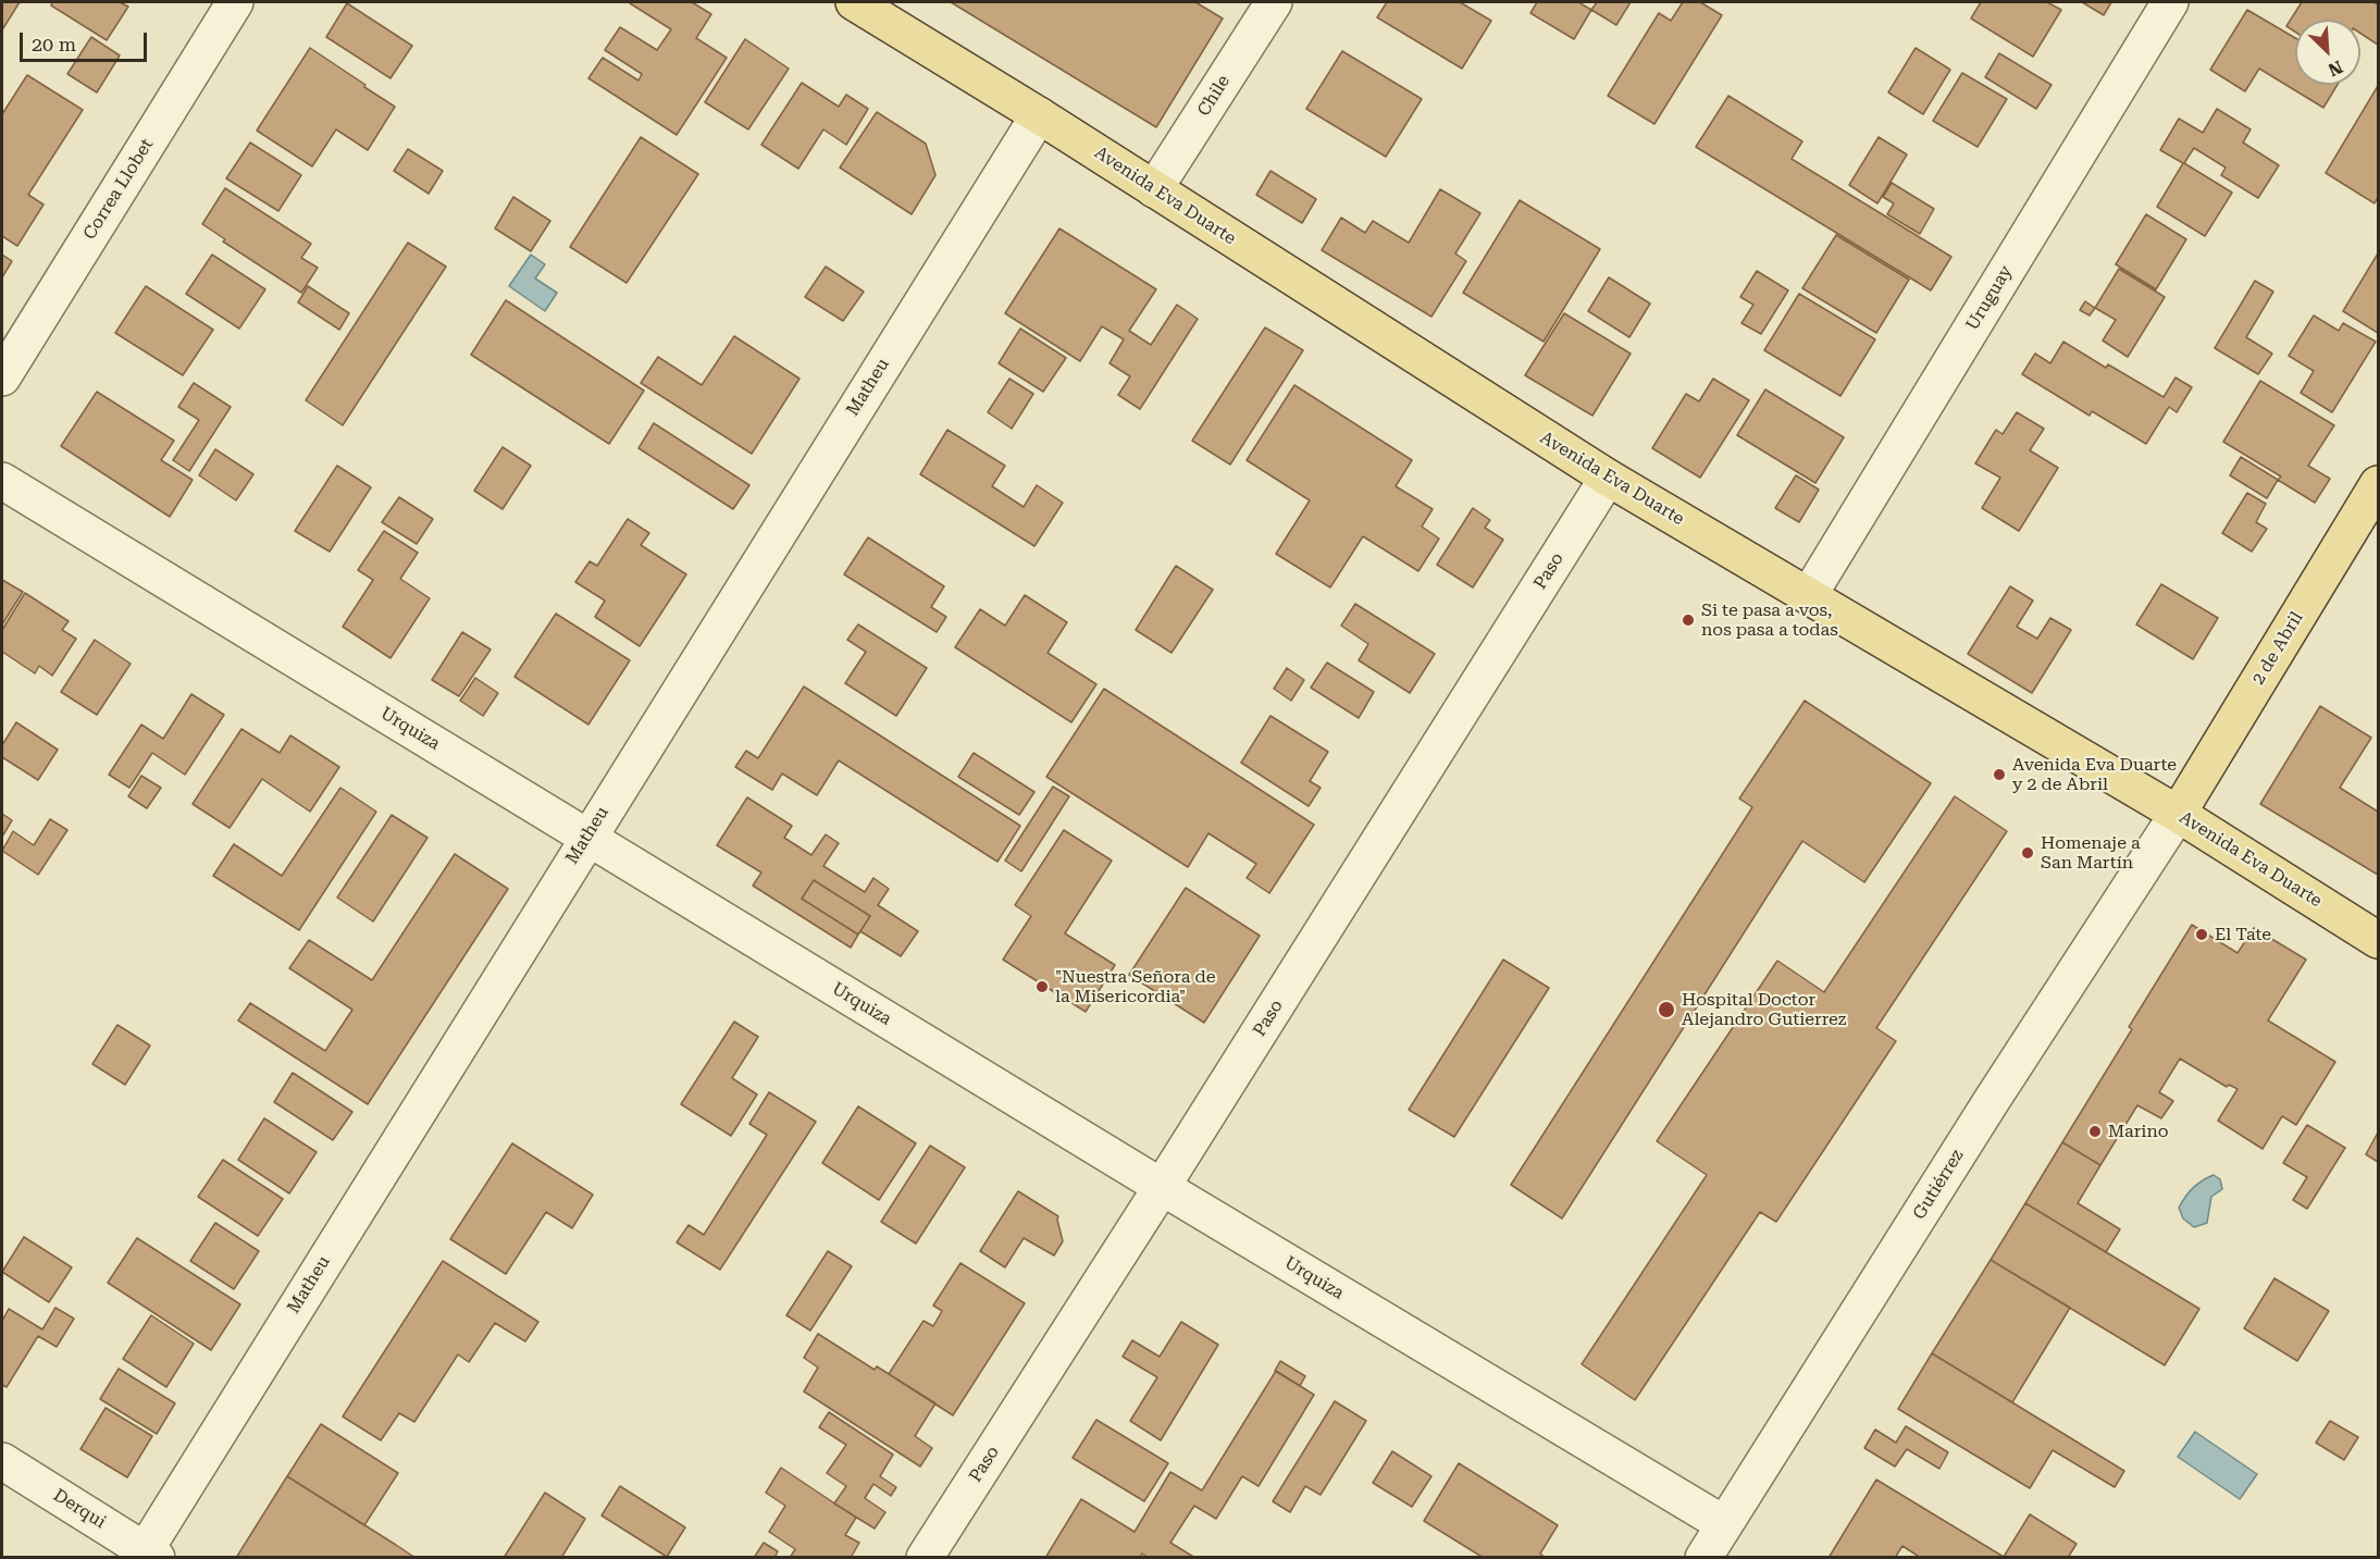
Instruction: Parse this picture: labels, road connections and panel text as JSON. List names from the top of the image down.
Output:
{
  "streets": {
    "main road": ["Avenida Eva Duarte", "2 de Abril"],
    "street": [
      "Chile",
      "Correa Llobet",
      "Uruguay",
      "Matheu",
      "Paso",
      "Urquiza",
      "Gutiérrez",
      "Derqui"
    ]
  },
  "crossings": [
    ["Chile", "Avenida Eva Duarte"],
    ["Avenida Eva Duarte", "Uruguay"],
    ["Avenida Eva Duarte", "Matheu"],
    ["Avenida Eva Duarte", "Paso"],
    ["Avenida Eva Duarte", "2 de Abril"],
    ["Avenida Eva Duarte", "Gutiérrez"],
    ["Matheu", "Urquiza"],
    ["Matheu", "Derqui"],
    ["Paso", "Urquiza"],
    ["2 de Abril", "Gutiérrez"],
    ["Urquiza", "Gutiérrez"]
  ],
  "places": [
    "Si te pasa a vos, nos pasa a todas",
    "Avenida Eva Duarte y 2 de Abril",
    "Homenaje a San Martín",
    "El Tate",
    "\"Nuestra Señora de la Misericordia\"",
    "Hospital Doctor Alejandro Gutierrez",
    "Marino"
  ],
  "scale_bar": "20 m",
  "north": "bottom right"
}
